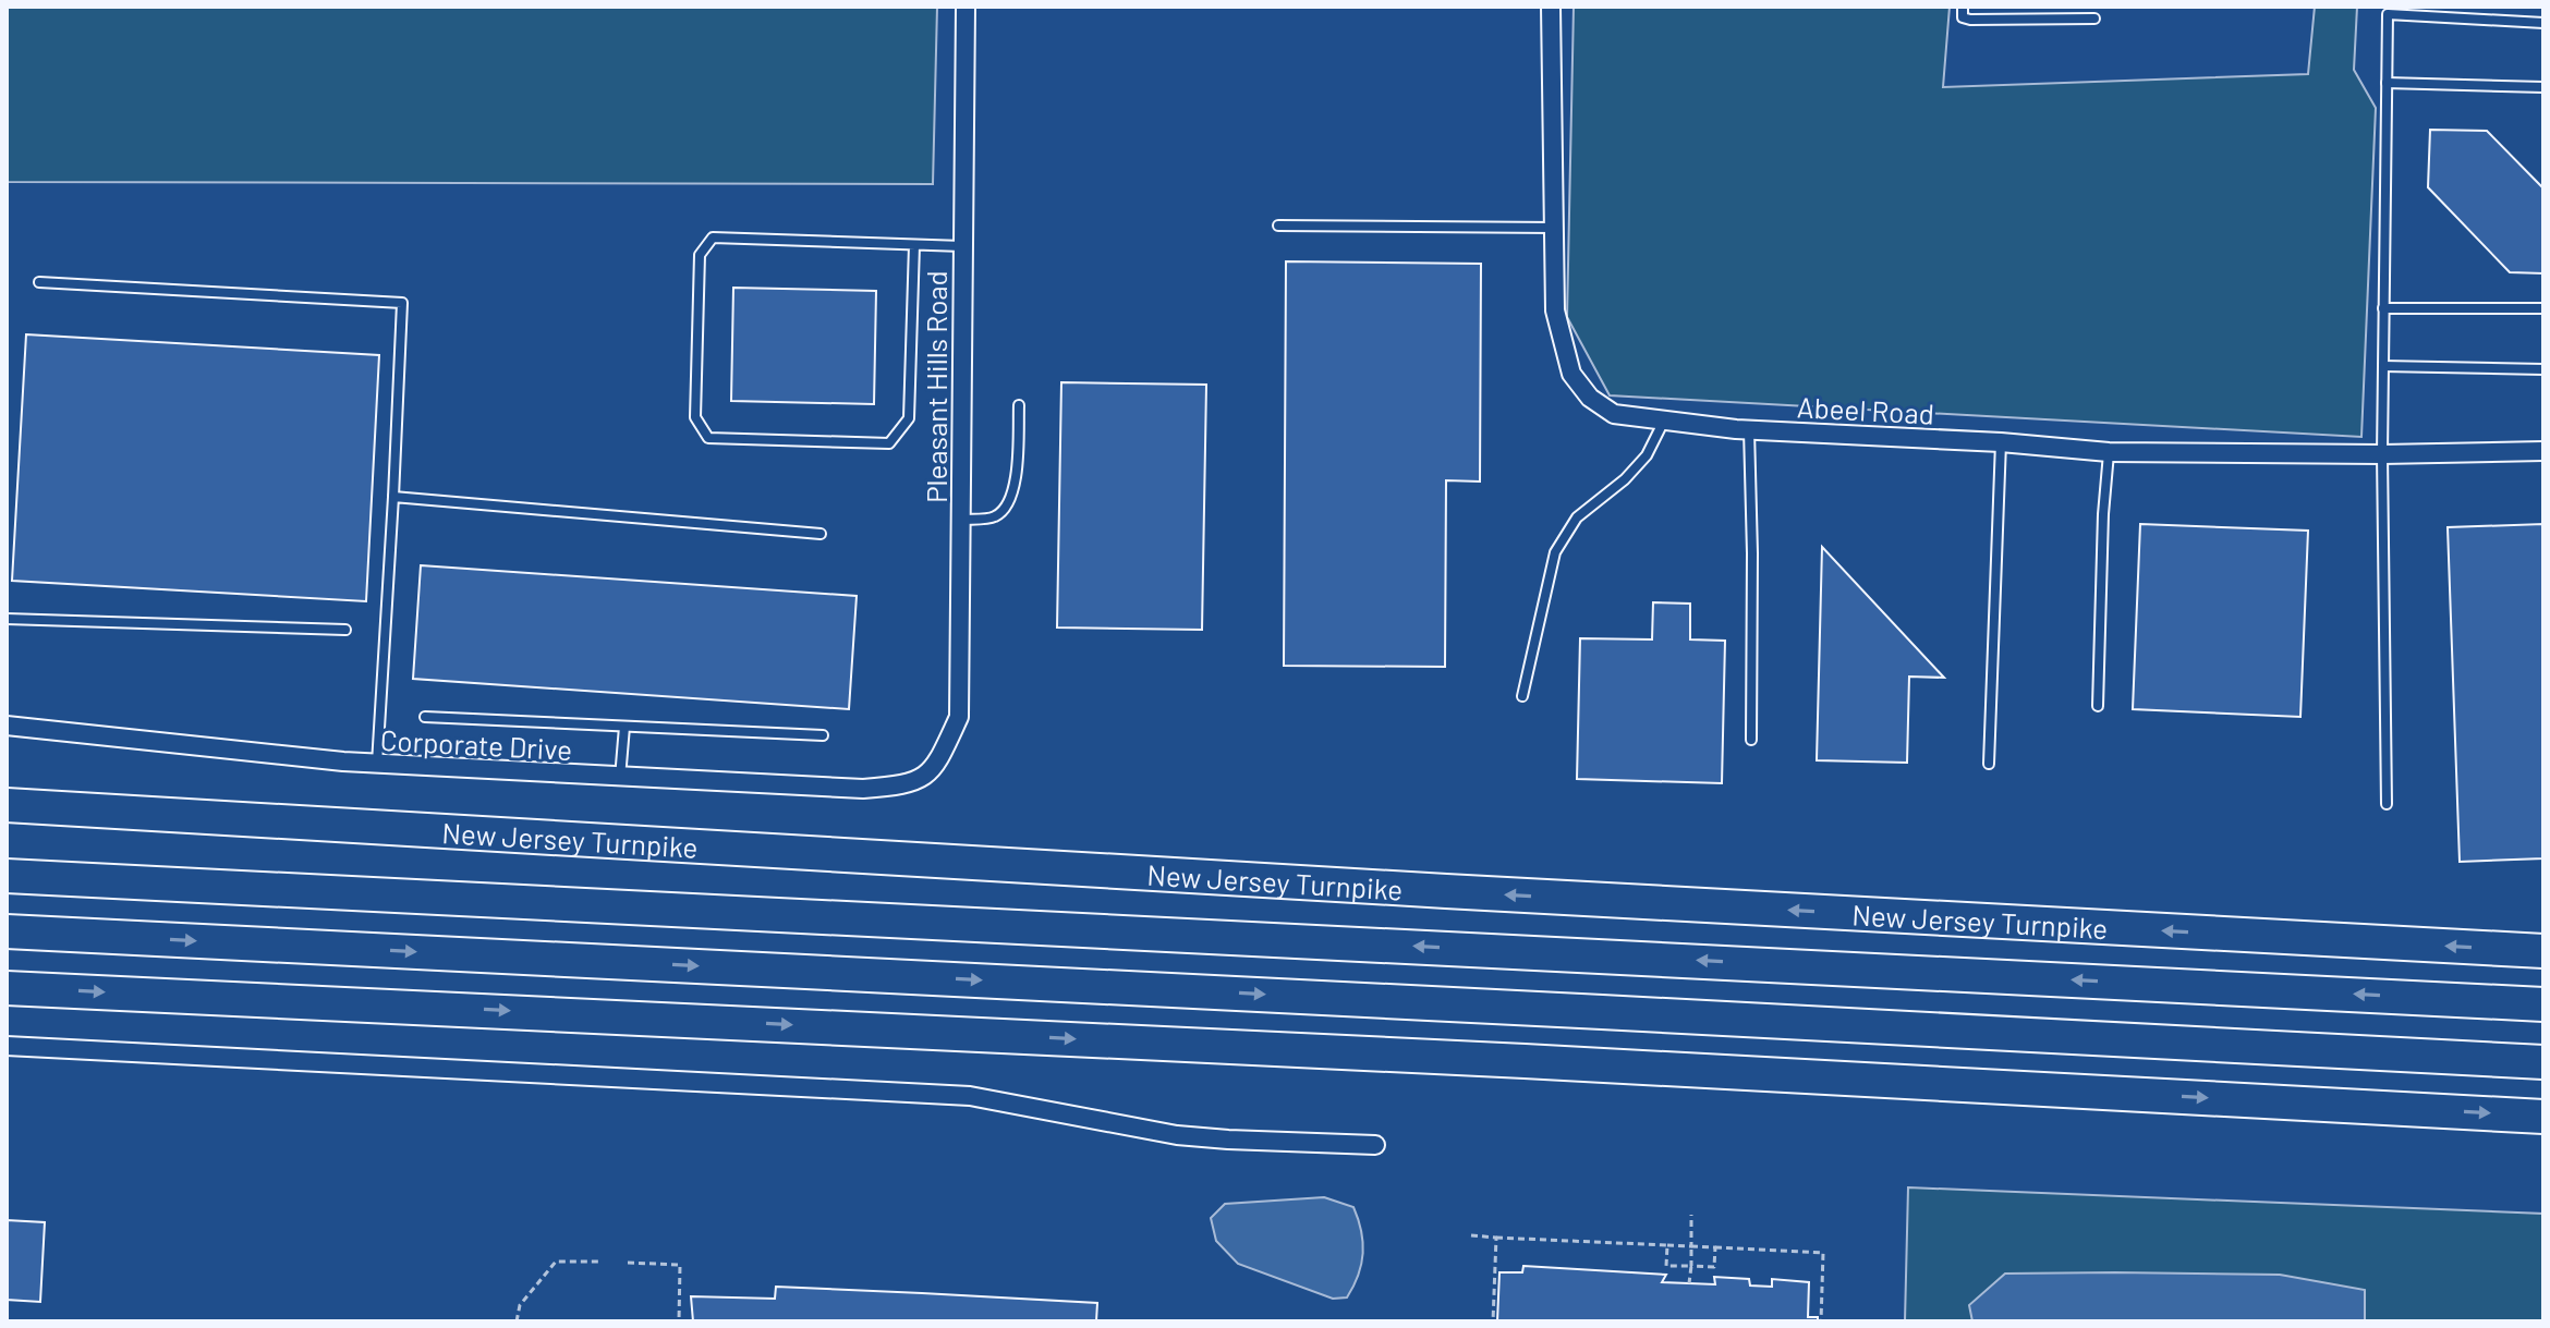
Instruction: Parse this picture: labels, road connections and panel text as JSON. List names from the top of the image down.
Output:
{
  "streets": {
    "highway": ["New Jersey Turnpike"],
    "street": ["Pleasant Hills Road", "Abeel Road", "Corporate Drive"]
  },
  "crossings": [
    ["Pleasant Hills Road", "Corporate Drive"]
  ]
}
